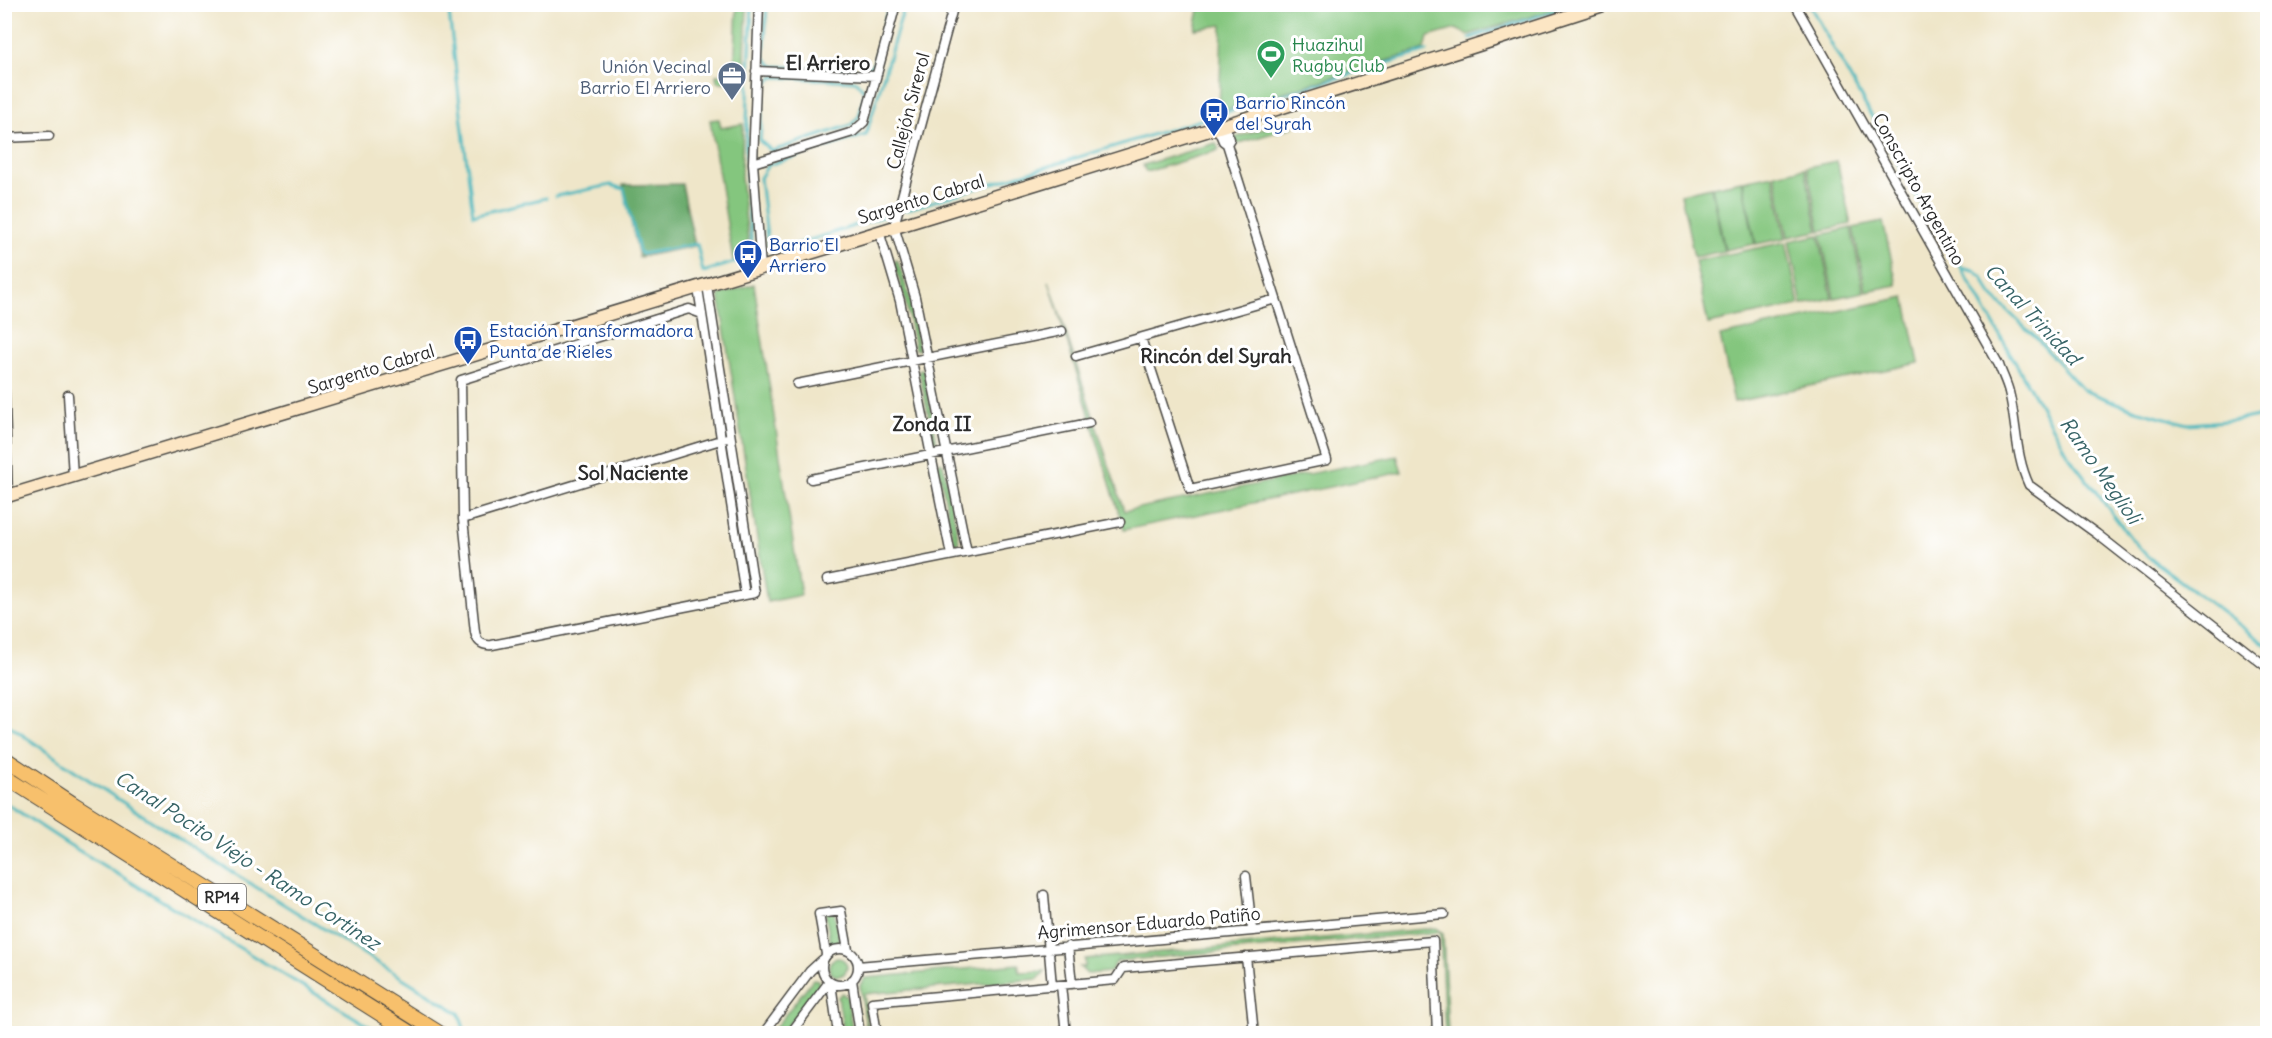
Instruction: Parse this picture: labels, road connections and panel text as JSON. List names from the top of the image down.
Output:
{
  "streets": {
    "main road": ["Sargento Cabral", "RP14"],
    "street": ["Callejón Sirerol", "Conscripto Argentino", "Agrimensor Eduardo Patiño"]
  },
  "crossings": [
    ["Callejón Sirerol", "Sargento Cabral"]
  ],
  "districts": [
    "El Arriero",
    "Rincón del Syrah",
    "Zonda II",
    "Sol Naciente"
  ],
  "water": ["Canal Trinidad", "Ramo Meglioli", "Canal Pocito Viejo - Ramo Cortinez"],
  "places": {
    "sports": ["Huazihul Rugby Club"],
    "office": ["Unión Vecinal Barrio El Arriero"],
    "bus stop": ["Barrio Rincón del Syrah", "Barrio El Arriero", "Estación Transformadora Punta de Rieles"]
  }
}
